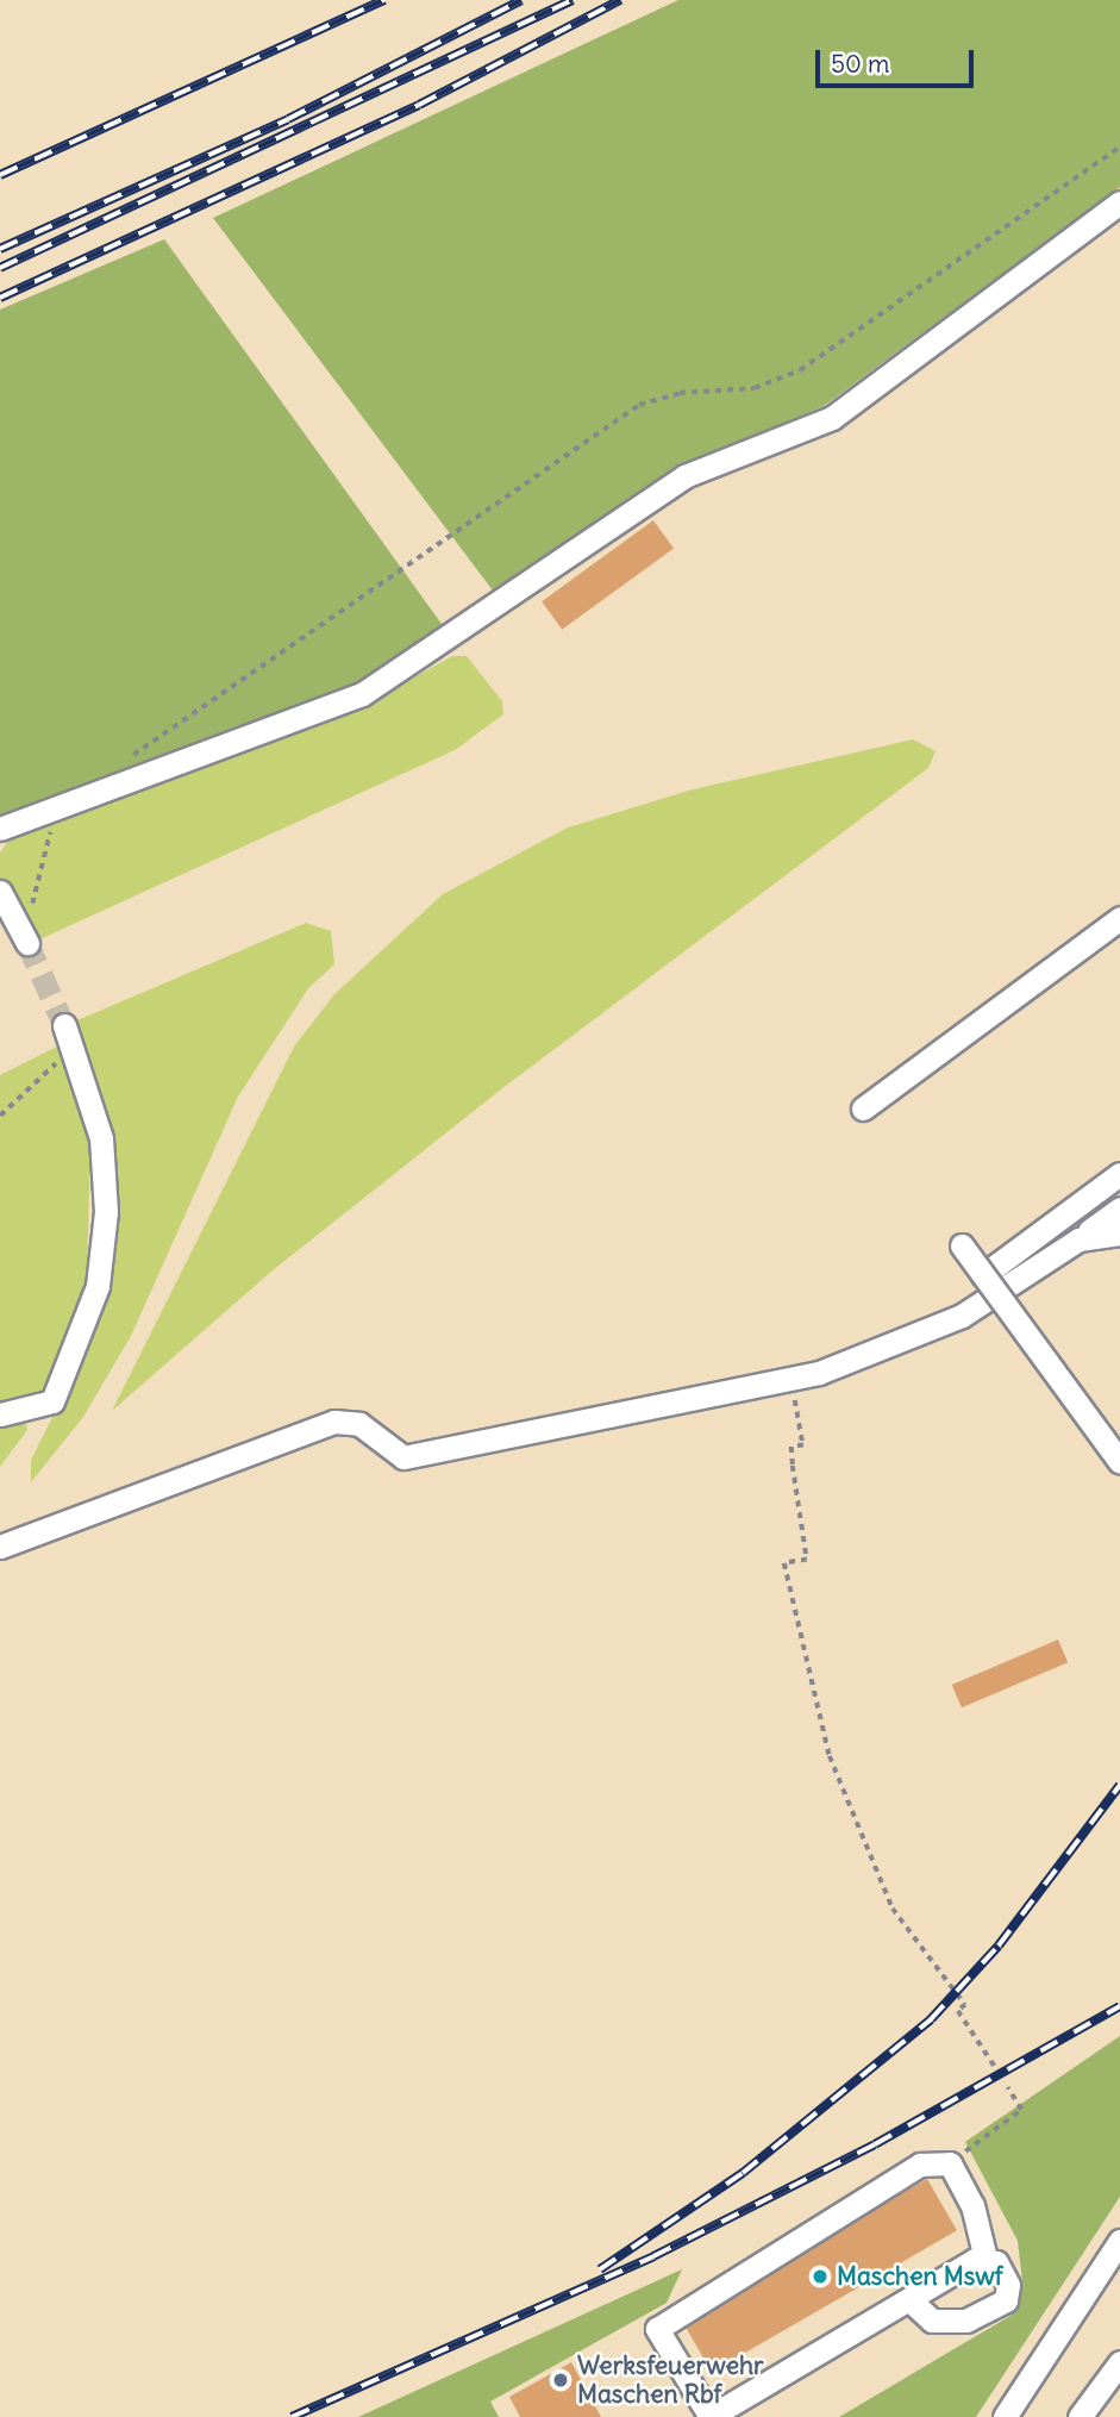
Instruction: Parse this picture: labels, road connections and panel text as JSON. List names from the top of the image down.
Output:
{
  "places": ["Maschen Mswf", "Werksfeuerwehr Maschen Rbf"],
  "scale_bar": "50 m"
}
